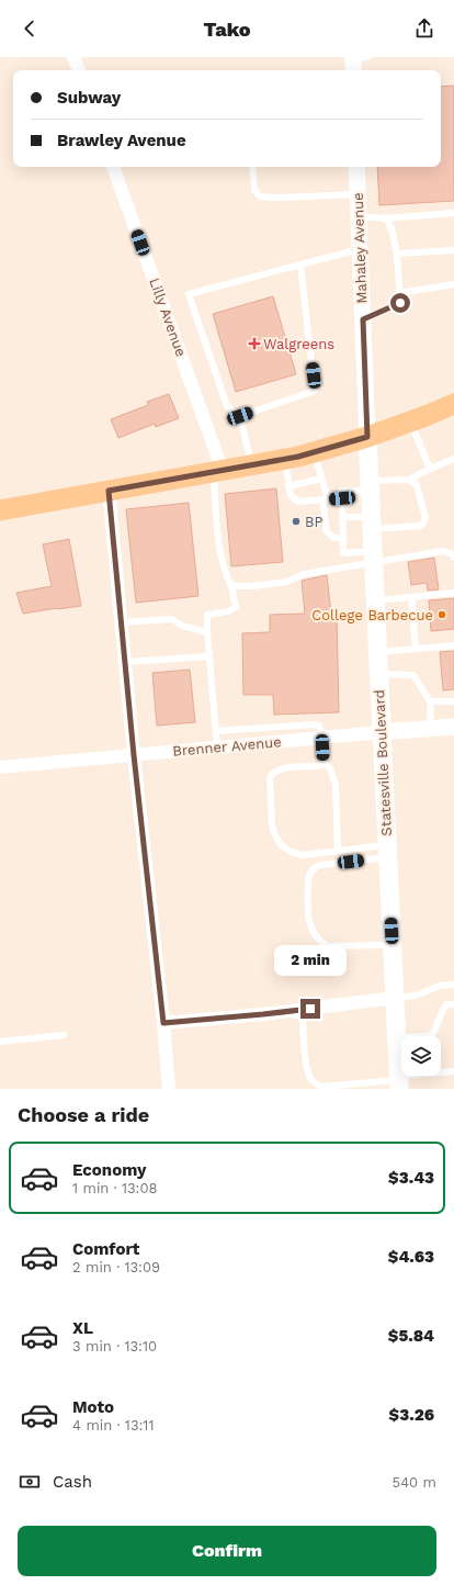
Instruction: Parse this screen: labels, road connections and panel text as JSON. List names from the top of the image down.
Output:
{
  "streets": {
    "main road": ["Statesville Boulevard"],
    "street": ["Mahaley Avenue", "Lilly Avenue", "Brenner Avenue"]
  },
  "crossings": [
    ["Mahaley Avenue", "Statesville Boulevard"],
    ["Brenner Avenue", "Statesville Boulevard"]
  ],
  "places": {
    "health": ["Walgreens"],
    "other": ["BP", "College Barbecue"]
  },
  "page": {
    "header": "Tako",
    "banner": ["Subway", "Brawley Avenue"],
    "bubble": "2 min",
    "heading": "Choose a ride",
    "list": [
      {
        "name": "Economy",
        "note": "1 min · 13:08",
        "value": "$3.43"
      },
      {
        "name": "Comfort",
        "note": "2 min · 13:09",
        "value": "$4.63"
      },
      {
        "name": "XL",
        "note": "3 min · 13:10",
        "value": "$5.84"
      },
      {
        "name": "Moto",
        "note": "4 min · 13:11",
        "value": "$3.26"
      }
    ],
    "pay": ["Cash", "540 m"],
    "buttons": "Confirm"
  }
}
